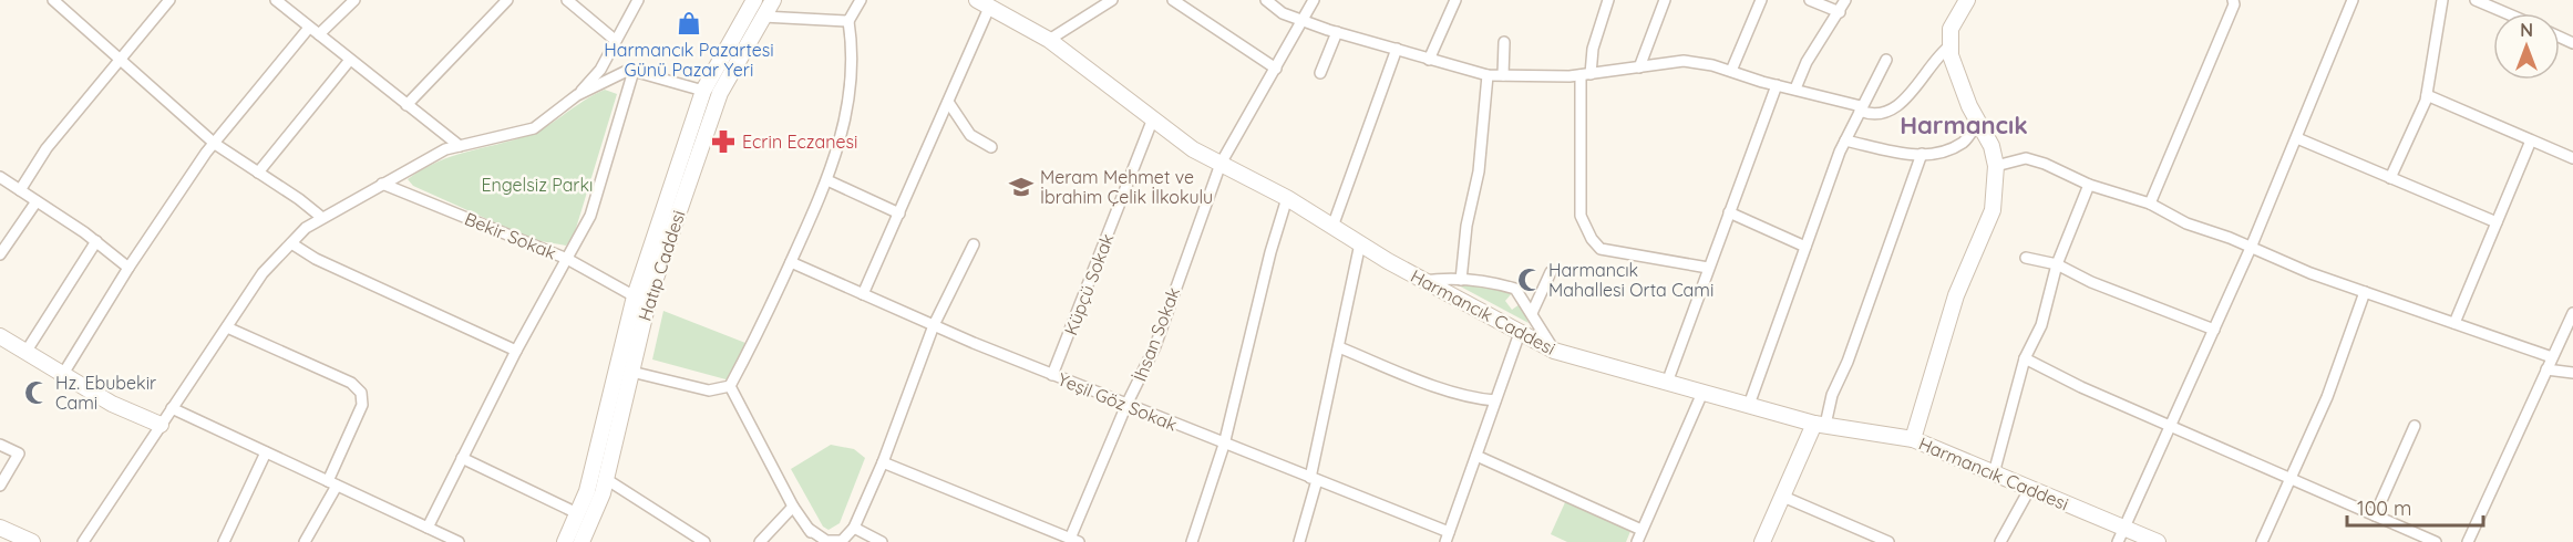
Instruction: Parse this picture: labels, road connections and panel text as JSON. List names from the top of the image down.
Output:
{
  "streets": {
    "street": [
      "Bekir Sokak",
      "Hatıp Caddesi",
      "Küpçü Sokak",
      "Harmancık Caddesi",
      "İhsan Sokak",
      "Yeşil Göz Sokak"
    ]
  },
  "crossings": [
    ["Bekir Sokak", "Hatıp Caddesi"],
    ["Küpçü Sokak", "Harmancık Caddesi"],
    ["Küpçü Sokak", "Yeşil Göz Sokak"],
    ["Harmancık Caddesi", "İhsan Sokak"],
    ["İhsan Sokak", "Yeşil Göz Sokak"]
  ],
  "districts": ["Harmancık"],
  "parks": ["Engelsiz Parkı"],
  "places": {
    "shop": ["Harmancık Pazartesi Günü Pazar Yeri"],
    "pharmacy": ["Ecrin Eczanesi"],
    "school or university": ["Meram Mehmet ve İbrahim Çelik İlkokulu"],
    "mosque": ["Harmancık Mahallesi Orta Cami", "Hz. Ebubekir Cami"]
  },
  "scale_bar": "100 m",
  "north": "top"
}
